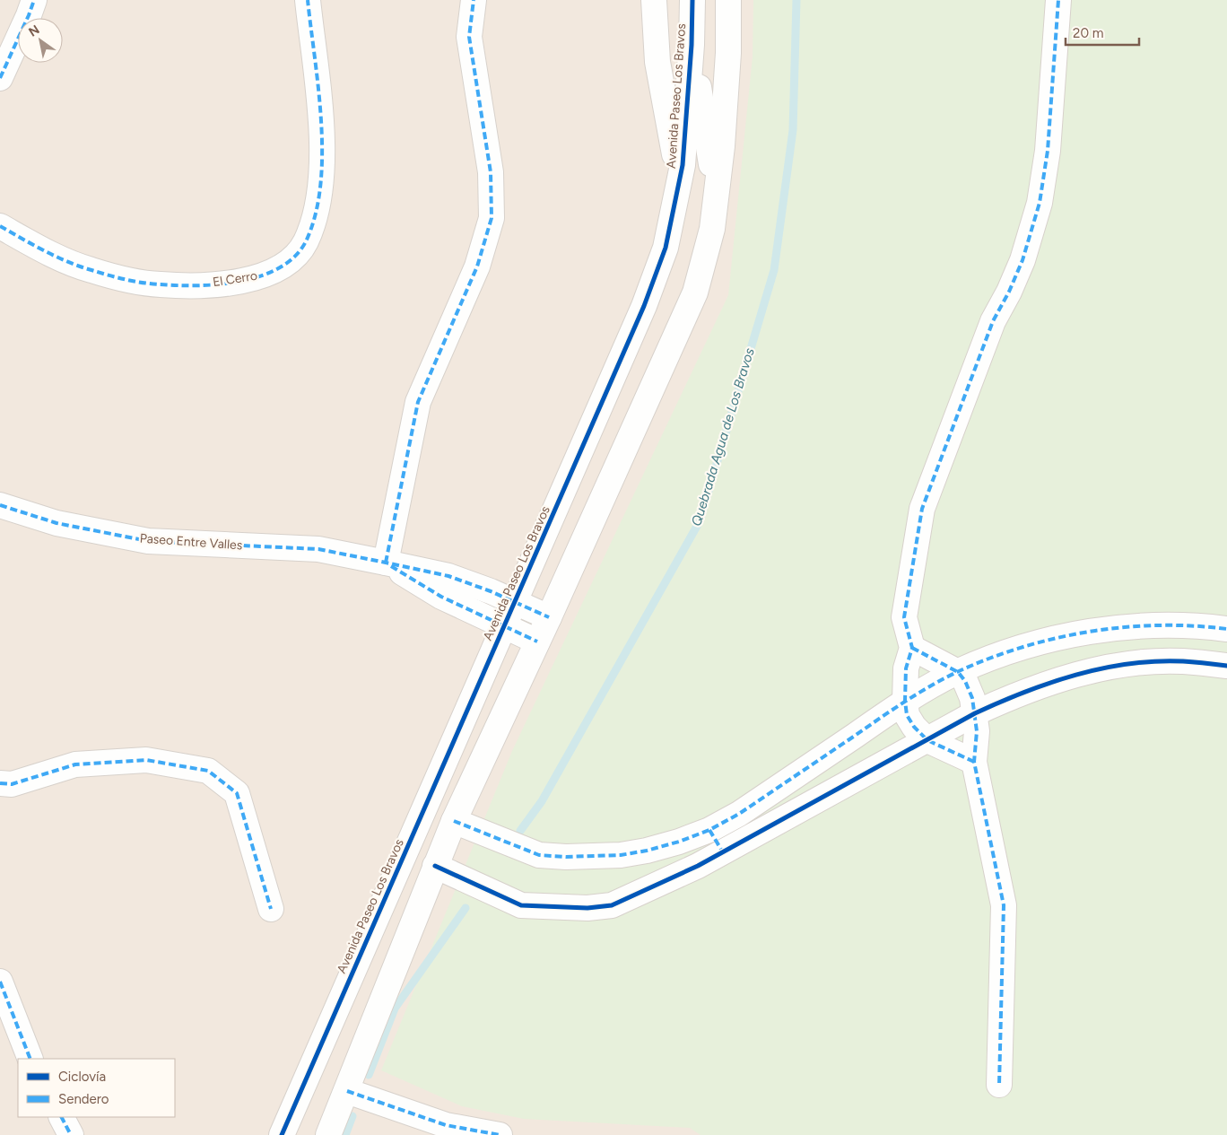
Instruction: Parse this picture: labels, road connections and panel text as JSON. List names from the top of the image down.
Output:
{
  "streets": {
    "street": ["Avenida Paseo Los Bravos", "El Cerro", "Paseo Entre Valles"]
  },
  "crossings": [
    ["Avenida Paseo Los Bravos", "Paseo Entre Valles"]
  ],
  "water": ["Quebrada Agua de Los Bravos"],
  "legend": ["Ciclovía", "Sendero"],
  "scale_bar": "20 m",
  "north": "top left"
}
